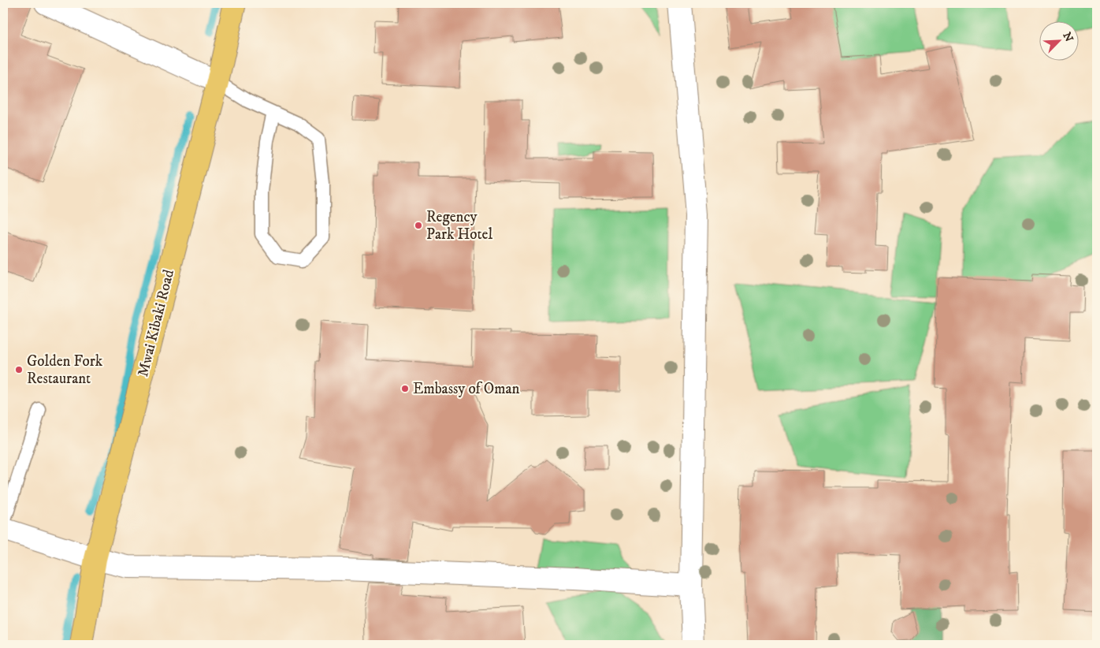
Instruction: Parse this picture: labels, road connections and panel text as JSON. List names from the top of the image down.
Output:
{
  "streets": {
    "main road": ["Mwai Kibaki Road"]
  },
  "places": ["Regency Park Hotel", "Golden Fork Restaurant", "Embassy of Oman"],
  "north": "top right"
}
